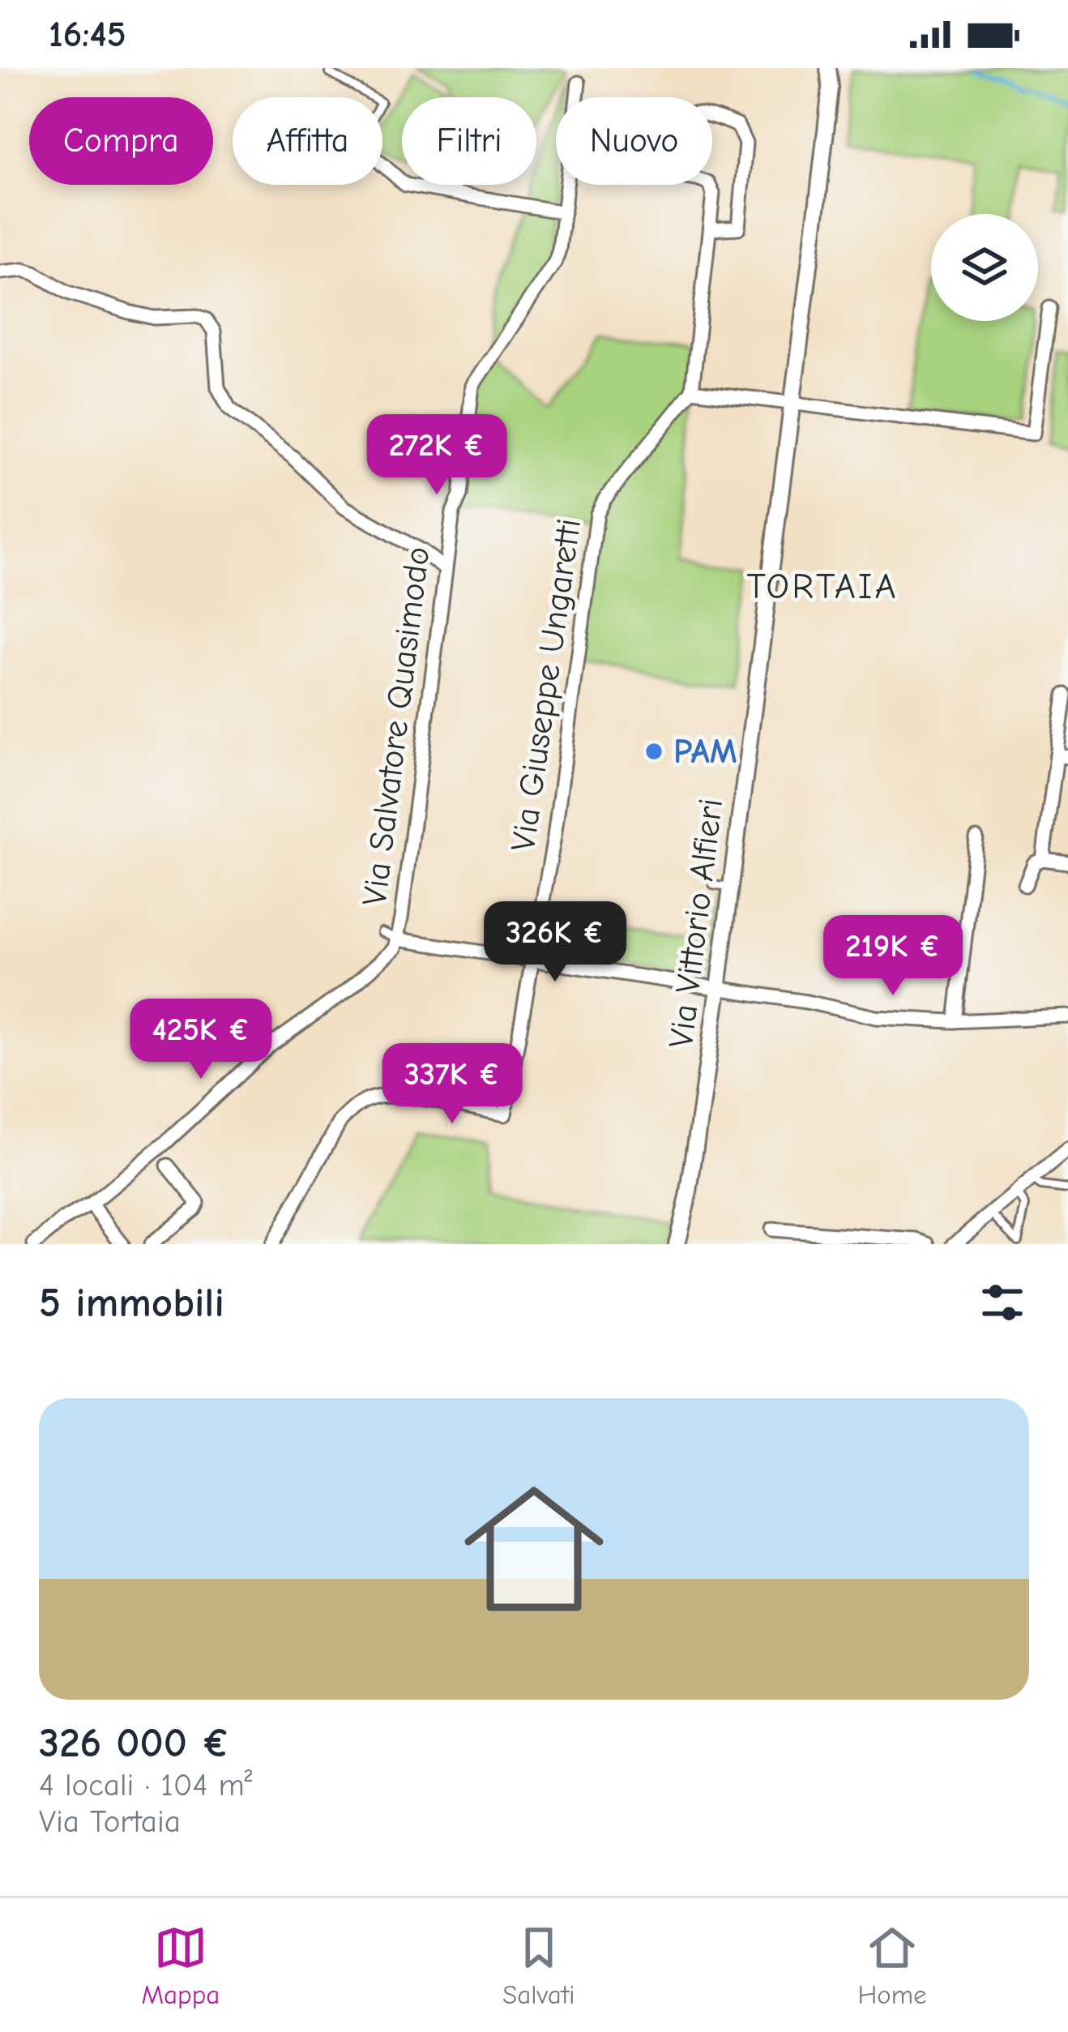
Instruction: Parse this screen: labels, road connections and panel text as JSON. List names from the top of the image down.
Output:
{
  "streets": {
    "street": ["Via Giuseppe Ungaretti", "Via Salvatore Quasimodo", "Via Vittorio Alfieri"]
  },
  "districts": ["TORTAIA"],
  "places": ["PAM"],
  "page": {
    "status": "16:45",
    "chip": [
      "Compra",
      "Affitta",
      "Filtri",
      "Nuovo"
    ],
    "price": [
      "272K €",
      "326K €",
      "219K €",
      "425K €",
      "337K €"
    ],
    "heading": "5 immobili",
    "list": [
      {
        "name": "326 000 €",
        "note": "4 locali · 104 m² · Via Tortaia"
      }
    ],
    "tabs": ["Mappa", "Salvati", "Home"]
  }
}
